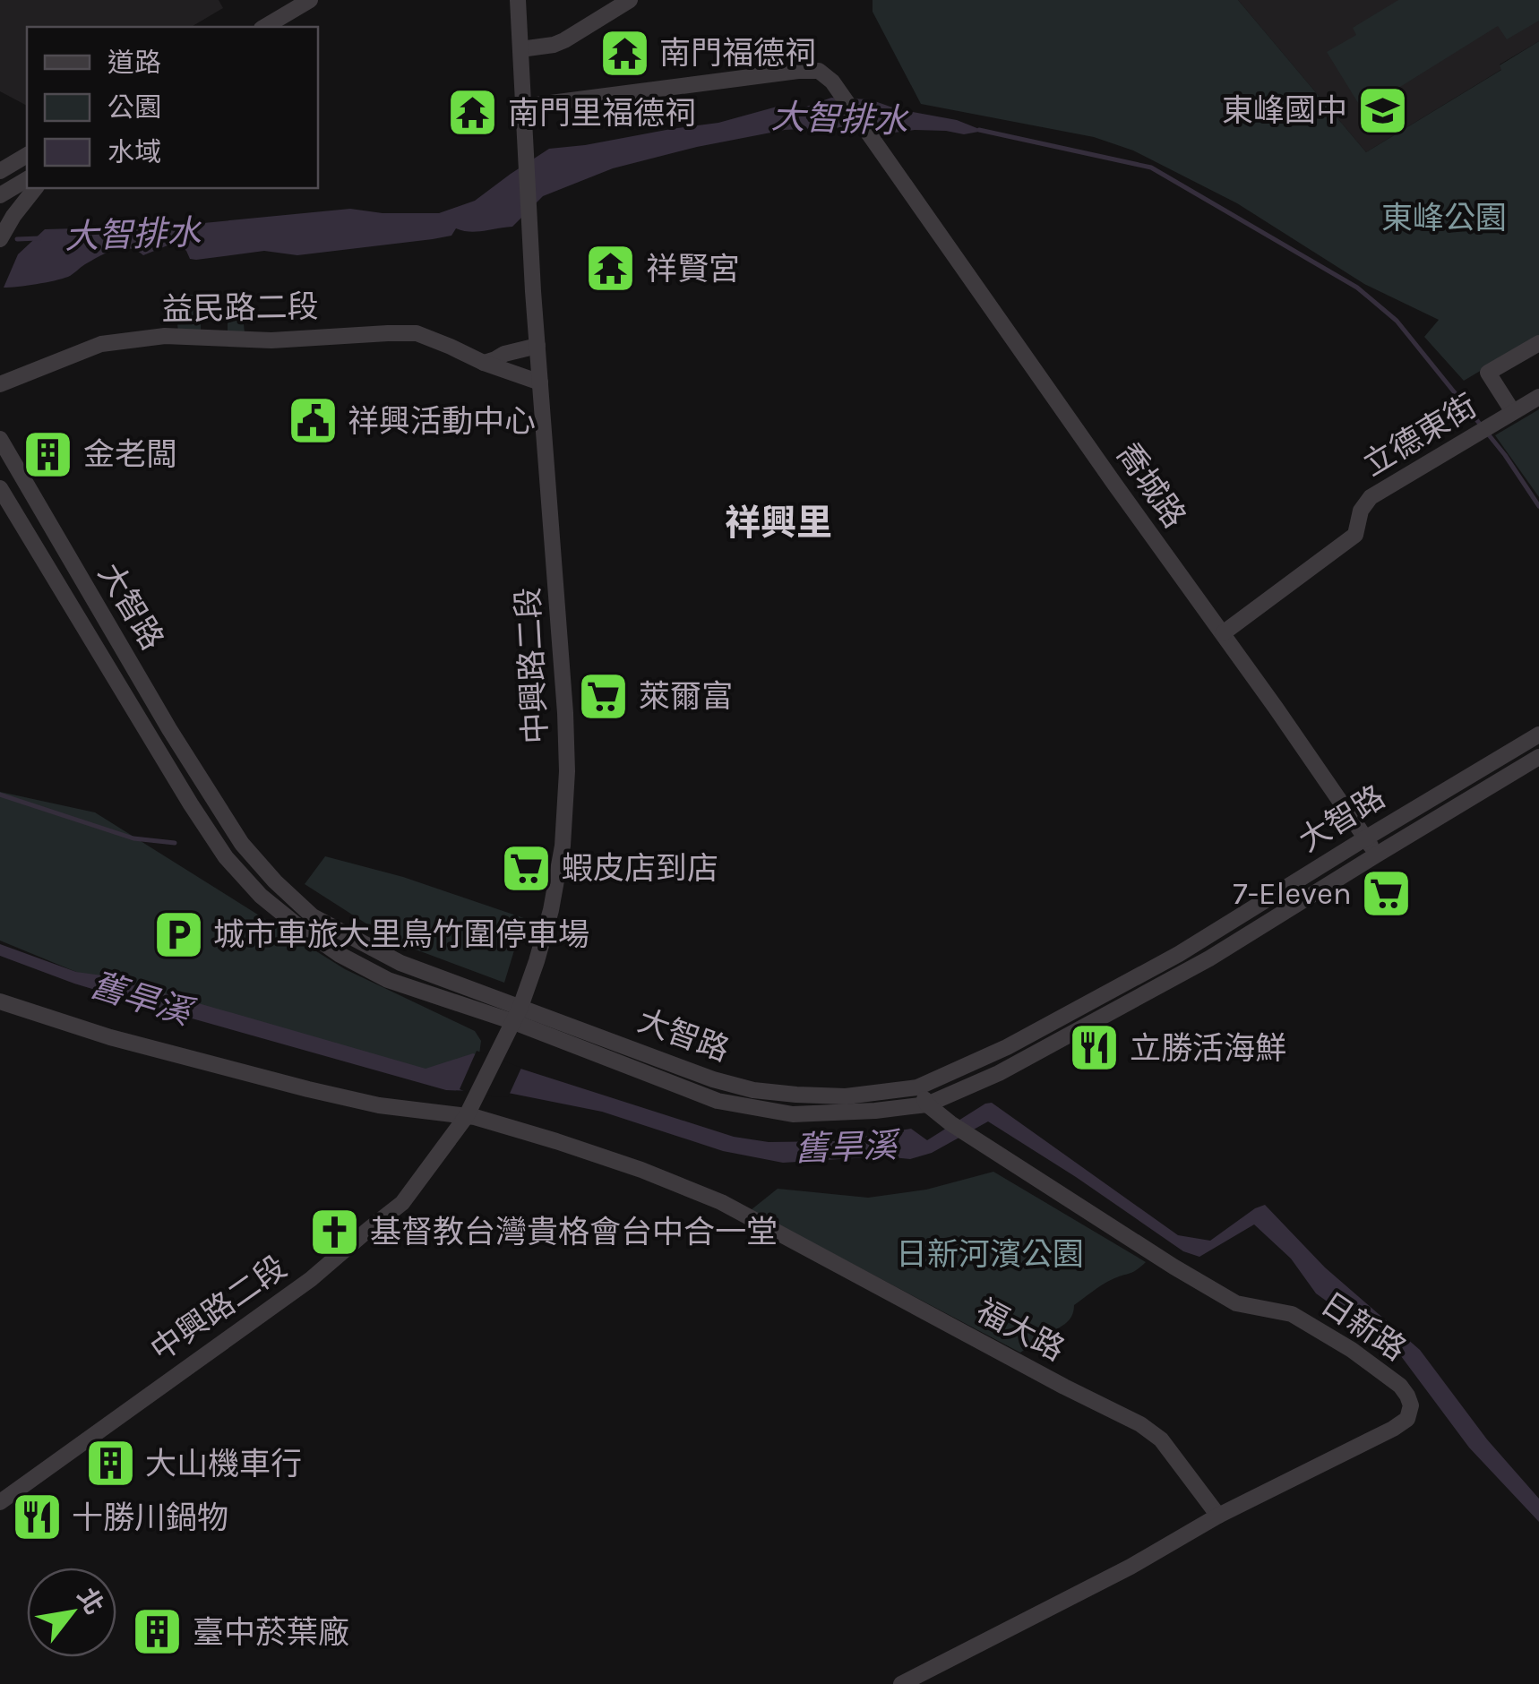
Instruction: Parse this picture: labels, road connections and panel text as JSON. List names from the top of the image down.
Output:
{
  "streets": {
    "street": [
      "益民路二段",
      "立德東街",
      "喬城路",
      "大智路",
      "中興路二段",
      "日新路",
      "福大路"
    ]
  },
  "crossings": [
    ["益民路二段", "中興路二段"],
    ["立德東街", "喬城路"],
    ["喬城路", "大智路"],
    ["喬城路", "中興路二段"],
    ["大智路", "中興路二段"],
    ["大智路", "日新路"],
    ["中興路二段", "福大路"],
    ["日新路", "福大路"]
  ],
  "districts": ["祥興里"],
  "water": ["大智排水", "舊旱溪"],
  "parks": ["東峰公園", "日新河濱公園"],
  "places": {
    "temple": ["南門福德祠", "南門里福德祠", "祥賢宮"],
    "school or university": ["東峰國中"],
    "public building": ["祥興活動中心"],
    "building": ["金老闆", "大山機車行", "臺中菸葉廠"],
    "supermarket": ["萊爾富", "蝦皮店到店", "7-Eleven"],
    "parking": ["城市車旅大里鳥竹圍停車場"],
    "restaurant": ["立勝活海鮮", "十勝川鍋物"],
    "church": ["基督教台灣貴格會台中合一堂"]
  },
  "legend": ["道路", "公園", "水域"],
  "north": "top right"
}
